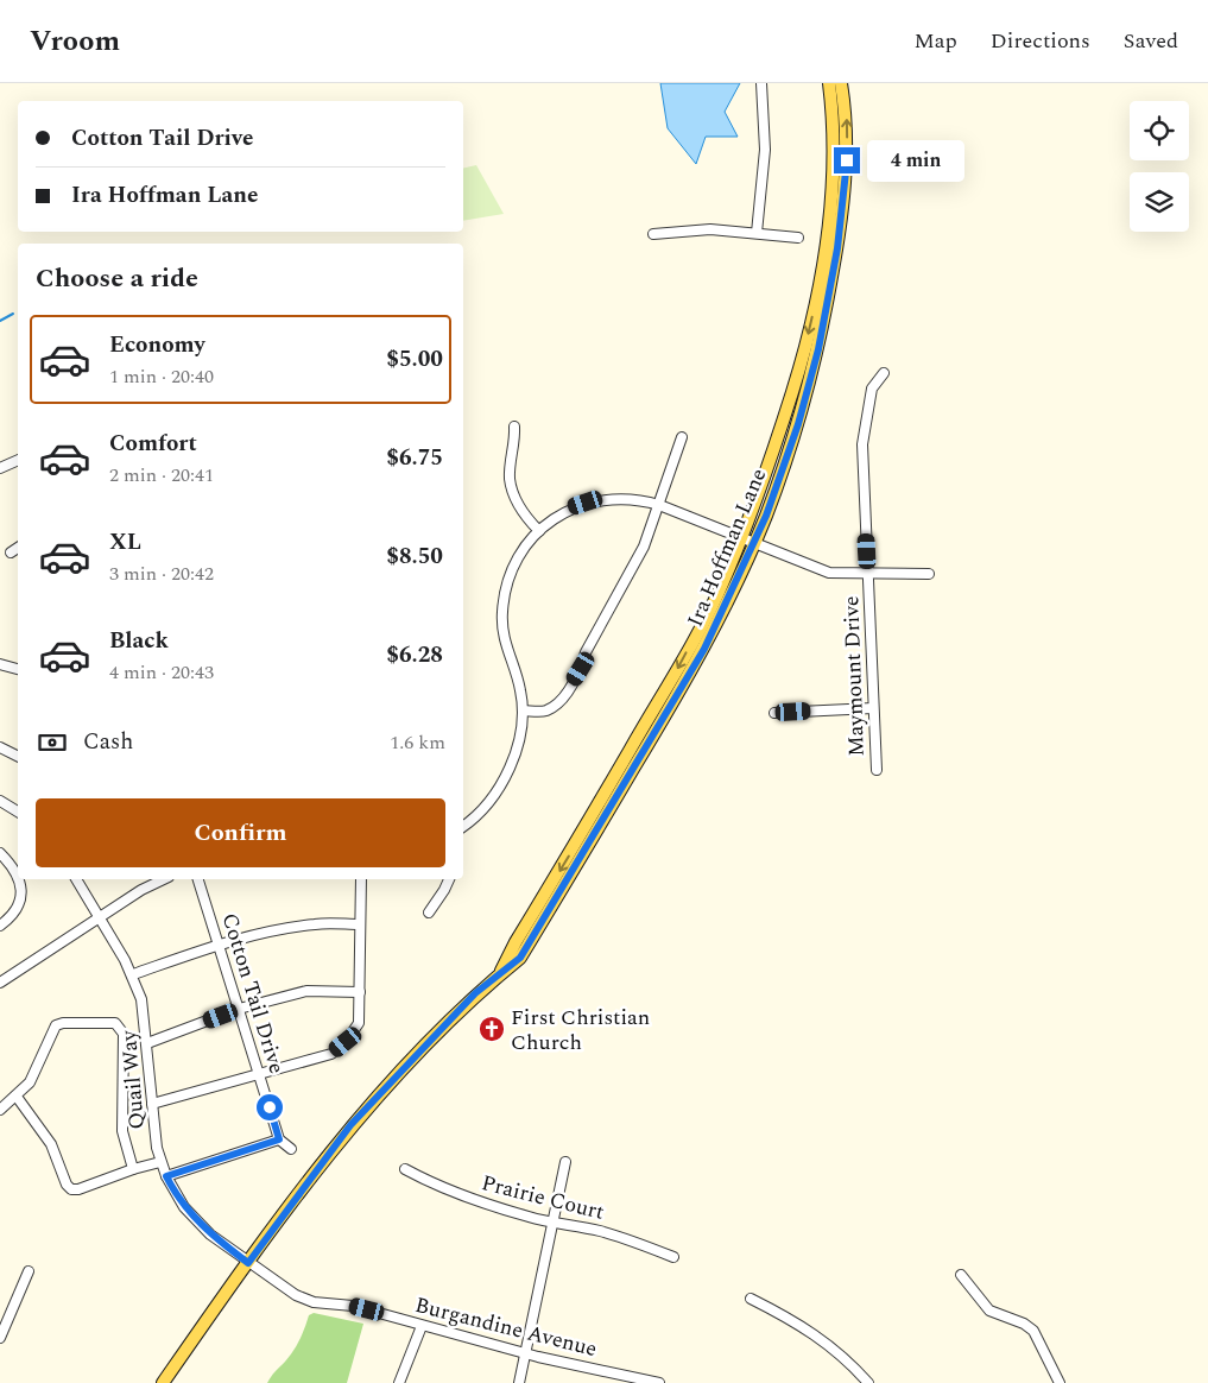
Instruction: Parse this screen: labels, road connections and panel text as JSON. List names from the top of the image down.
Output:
{
  "streets": {
    "main road": ["Ira Hoffman Lane"],
    "street": [
      "Maymount Drive",
      "Cotton Tail Drive",
      "Quail Way",
      "Prairie Court",
      "Burgandine Avenue"
    ]
  },
  "crossings": [
    ["Ira Hoffman Lane", "Quail Way"],
    ["Ira Hoffman Lane", "Burgandine Avenue"],
    ["Quail Way", "Burgandine Avenue"]
  ],
  "places": {
    "church": ["First Christian Church"]
  },
  "page": {
    "header": "Vroom",
    "nav": ["Map", "Directions", "Saved"],
    "banner": ["Cotton Tail Drive", "Ira Hoffman Lane"],
    "bubble": "4 min",
    "heading": "Choose a ride",
    "list": [
      {
        "name": "Economy",
        "note": "1 min · 20:40",
        "value": "$5.00"
      },
      {
        "name": "Comfort",
        "note": "2 min · 20:41",
        "value": "$6.75"
      },
      {
        "name": "XL",
        "note": "3 min · 20:42",
        "value": "$8.50"
      },
      {
        "name": "Black",
        "note": "4 min · 20:43",
        "value": "$6.28"
      }
    ],
    "pay": ["Cash", "1.6 km"],
    "buttons": "Confirm"
  }
}
